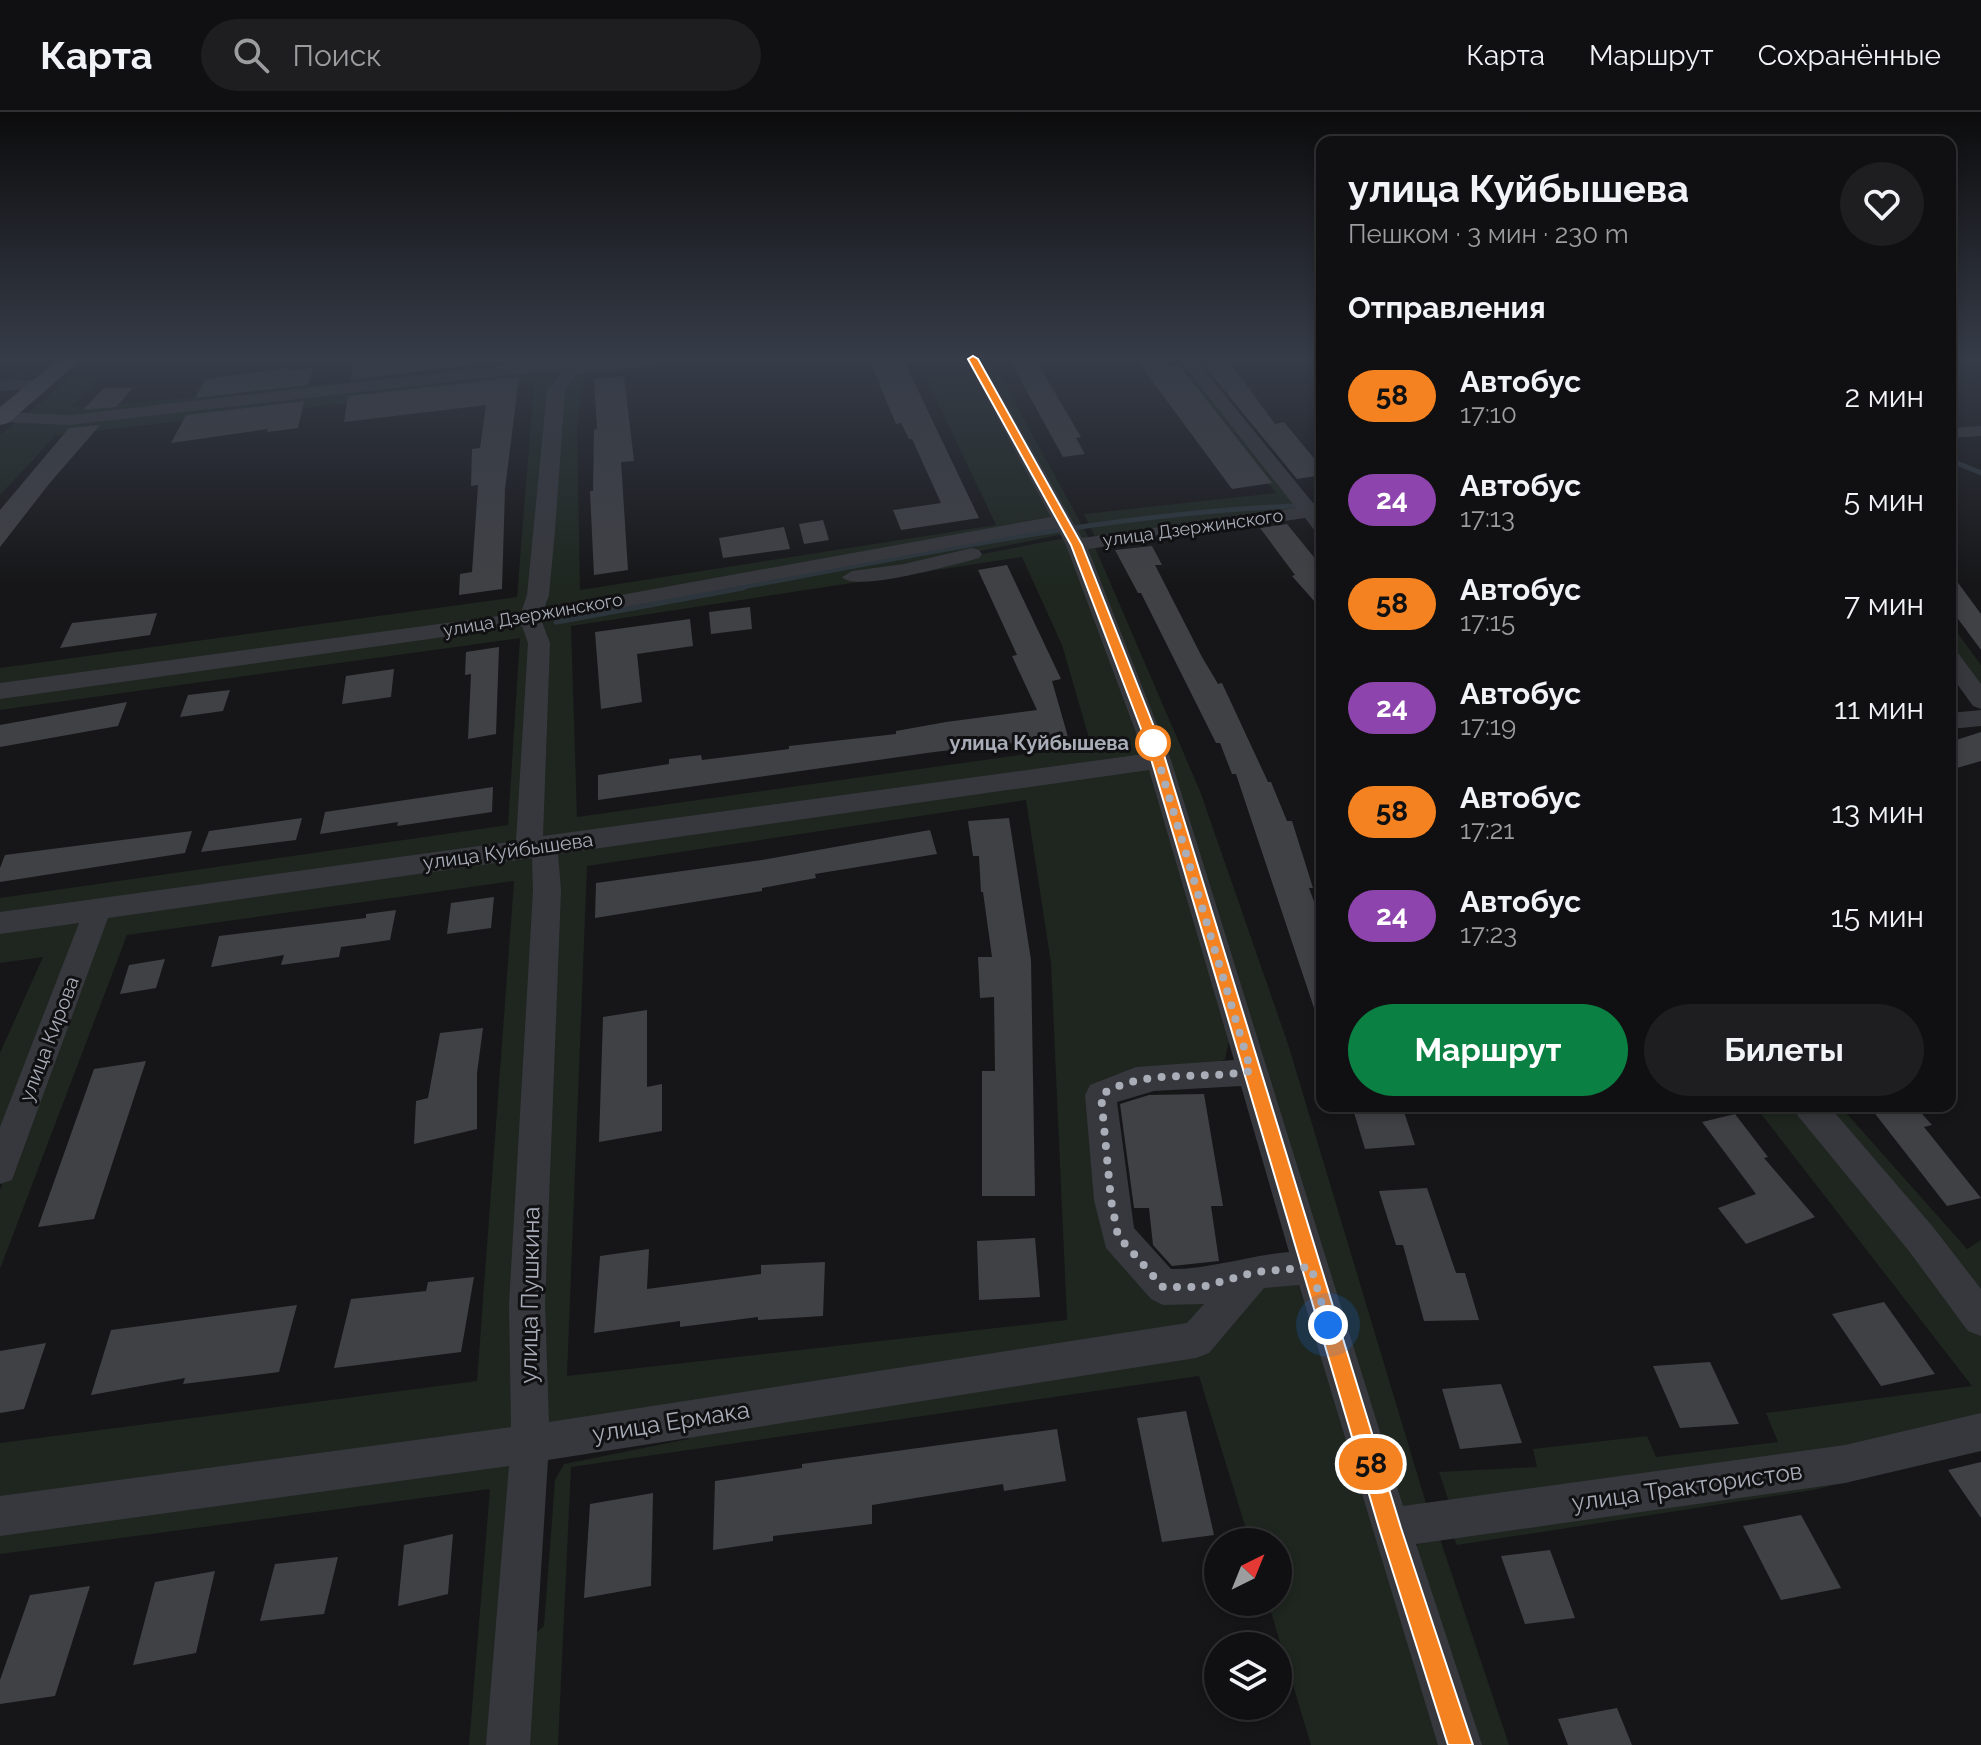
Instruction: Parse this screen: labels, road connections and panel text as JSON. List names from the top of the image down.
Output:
{
  "streets": {
    "street": [
      "улица Дзержинского",
      "улица Куйбышева",
      "улица Кирова",
      "улица Пушкина",
      "улица Ермака",
      "улица Трактористов"
    ]
  },
  "crossings": [
    ["улица Дзержинского", "улица Пушкина"],
    ["улица Куйбышева", "улица Кирова"],
    ["улица Куйбышева", "улица Пушкина"],
    ["улица Пушкина", "улица Ермака"]
  ],
  "places": ["улица Куйбышева"],
  "lines": ["bus line 58"],
  "north": "top right",
  "page": {
    "header": "Карта",
    "search": "Поиск",
    "nav": ["Карта", "Маршрут", "Сохранённые"],
    "on_map": "58",
    "heading": [
      ["улица Куйбышева", "Пешком · 3 мин · 230 m"],
      "Отправления"
    ],
    "list": [
      {
        "mark": "58",
        "name": "Автобус",
        "note": "17:10",
        "value": "2 мин"
      },
      {
        "mark": "24",
        "name": "Автобус",
        "note": "17:13",
        "value": "5 мин"
      },
      {
        "mark": "58",
        "name": "Автобус",
        "note": "17:15",
        "value": "7 мин"
      },
      {
        "mark": "24",
        "name": "Автобус",
        "note": "17:19",
        "value": "11 мин"
      },
      {
        "mark": "58",
        "name": "Автобус",
        "note": "17:21",
        "value": "13 мин"
      },
      {
        "mark": "24",
        "name": "Автобус",
        "note": "17:23",
        "value": "15 мин"
      }
    ],
    "buttons": ["Маршрут", "Билеты"]
  }
}
